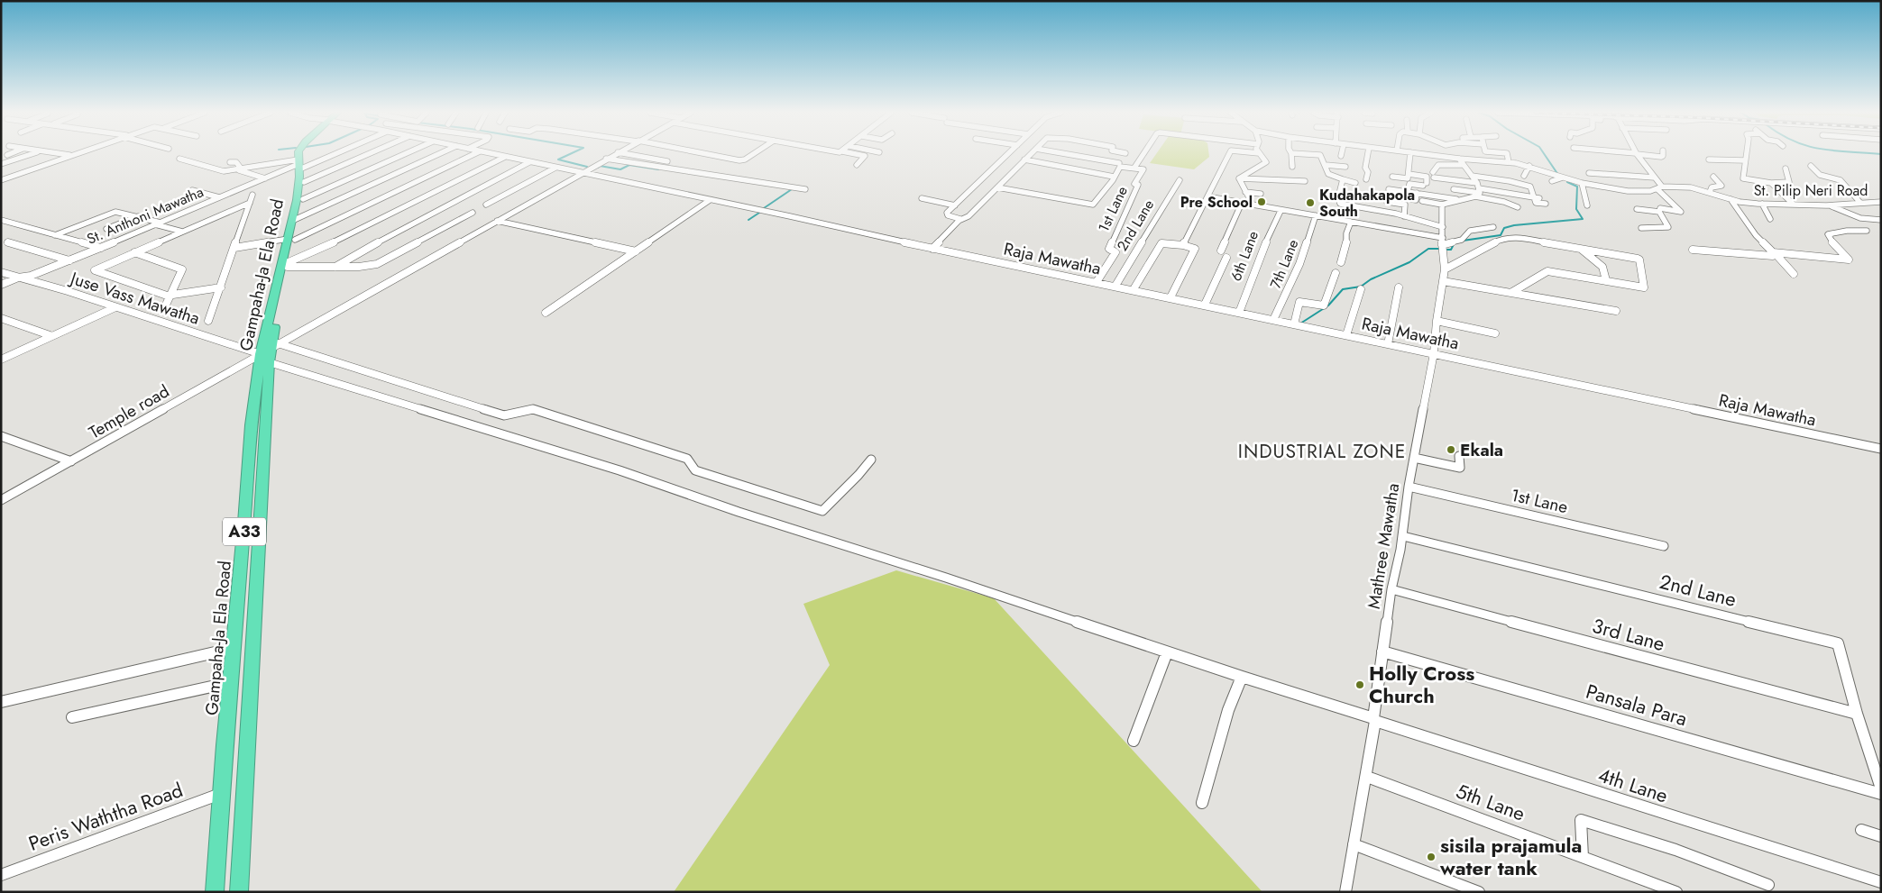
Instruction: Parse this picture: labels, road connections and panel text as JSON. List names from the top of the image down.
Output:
{
  "streets": {
    "highway": ["Gampaha-Ja Ela Road", "A33"],
    "street": [
      "St. Pilip Neri Road",
      "1st Lane",
      "St. Anthoni Mawatha",
      "2nd Lane",
      "6th Lane",
      "Raja Mawatha",
      "7th Lane",
      "Juse Vass Mawatha",
      "Temple road",
      "Mathree Mawatha",
      "3rd Lane",
      "Pansala Para",
      "4th Lane",
      "5th Lane",
      "Peris Waththa Road"
    ]
  },
  "crossings": [
    ["1st Lane", "Raja Mawatha"],
    ["1st Lane", "Mathree Mawatha"],
    ["St. Anthoni Mawatha", "Gampaha-Ja Ela Road"],
    ["St. Anthoni Mawatha", "Juse Vass Mawatha"],
    ["2nd Lane", "Raja Mawatha"],
    ["2nd Lane", "Mathree Mawatha"],
    ["2nd Lane", "3rd Lane"],
    ["6th Lane", "Raja Mawatha"],
    ["Raja Mawatha", "7th Lane"],
    ["Raja Mawatha", "Mathree Mawatha"],
    ["Gampaha-Ja Ela Road", "Juse Vass Mawatha"],
    ["Gampaha-Ja Ela Road", "Temple road"],
    ["Gampaha-Ja Ela Road", "4th Lane"],
    ["Gampaha-Ja Ela Road", "Peris Waththa Road"],
    ["Juse Vass Mawatha", "Temple road"],
    ["Juse Vass Mawatha", "4th Lane"],
    ["Temple road", "4th Lane"],
    ["Mathree Mawatha", "3rd Lane"],
    ["Mathree Mawatha", "Pansala Para"],
    ["Mathree Mawatha", "4th Lane"],
    ["Mathree Mawatha", "5th Lane"]
  ],
  "districts": ["INDUSTRIAL ZONE"],
  "places": [
    "Pre School",
    "Kudahakapola South",
    "Ekala",
    "Holly Cross Church",
    "sisila prajamula water tank"
  ]
}
